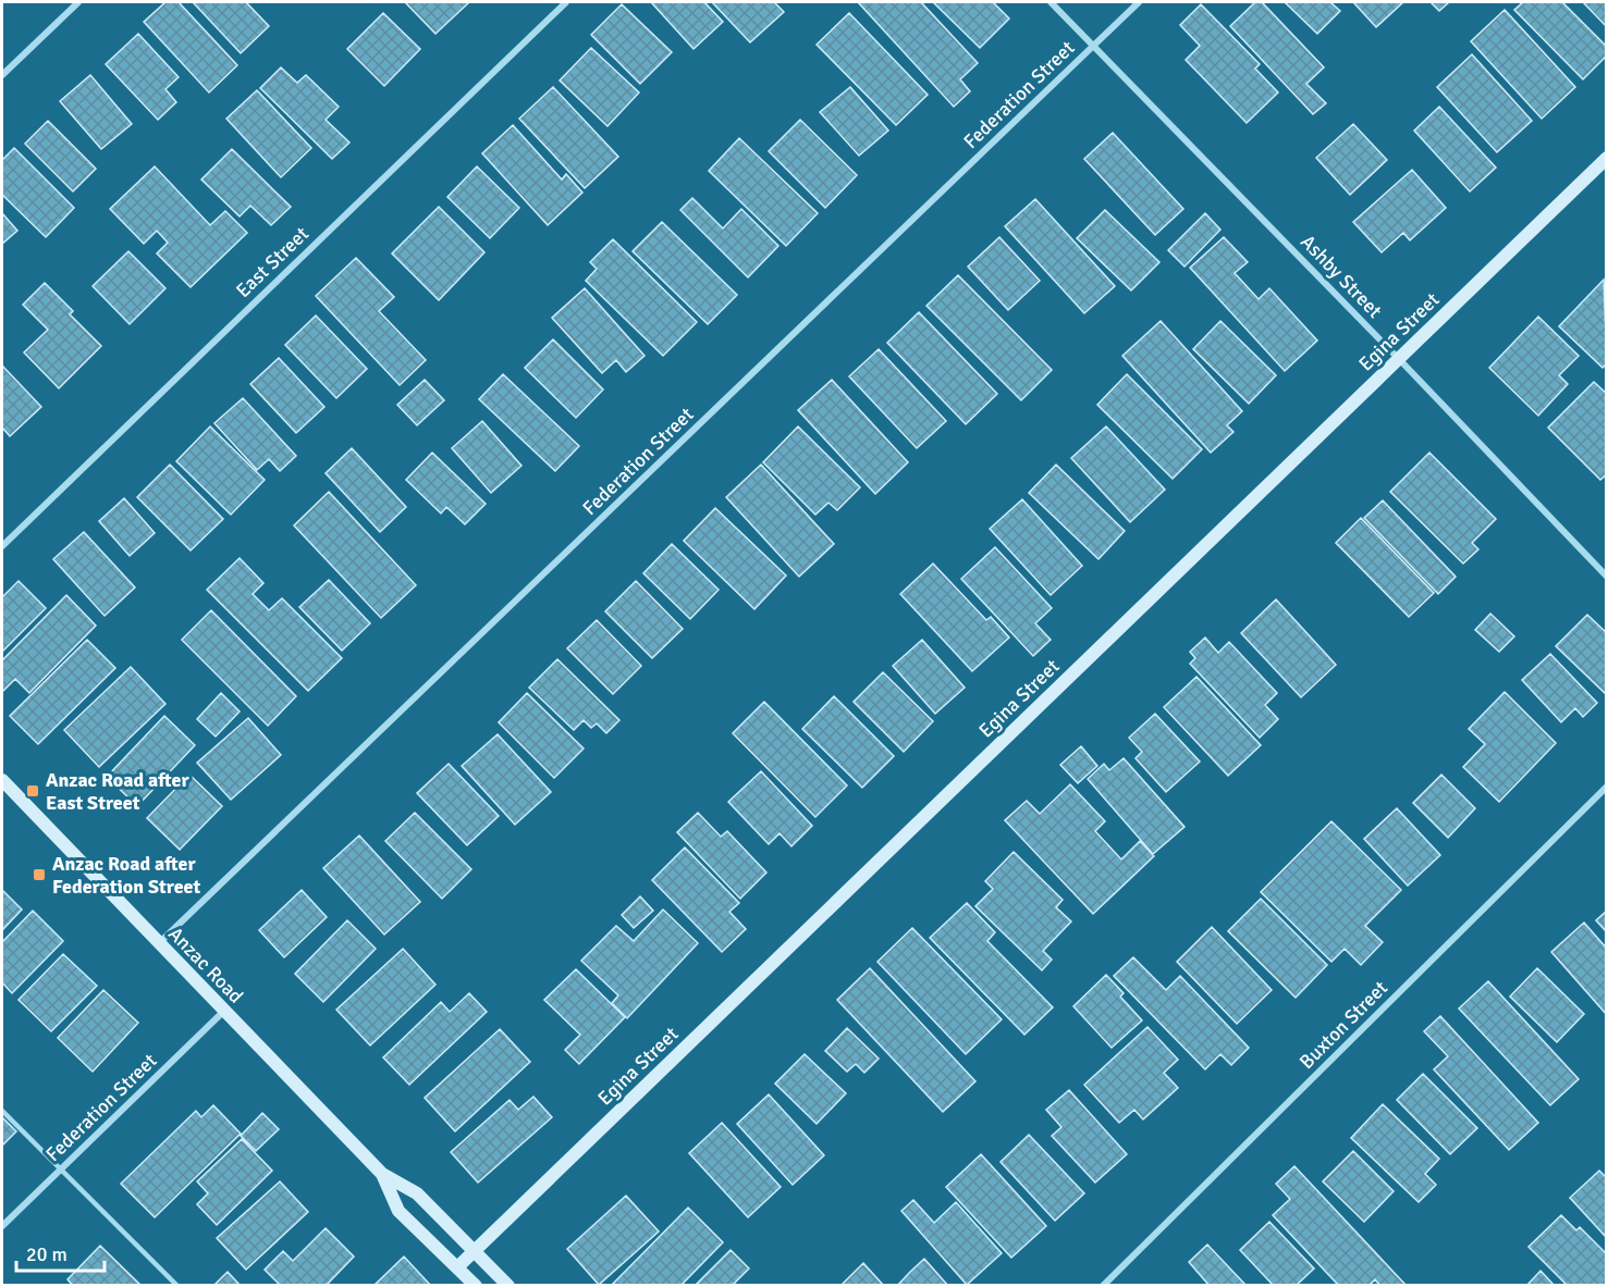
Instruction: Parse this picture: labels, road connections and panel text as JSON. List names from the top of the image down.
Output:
{
  "streets": {
    "street": [
      "Federation Street",
      "East Street",
      "Ashby Street",
      "Egina Street",
      "Anzac Road",
      "Buxton Street"
    ]
  },
  "crossings": [
    ["Federation Street", "Ashby Street"],
    ["Federation Street", "Anzac Road"],
    ["Ashby Street", "Egina Street"],
    ["Egina Street", "Anzac Road"]
  ],
  "places": {
    "transit": ["Anzac Road after East Street", "Anzac Road after Federation Street"]
  },
  "scale_bar": "20 m"
}
